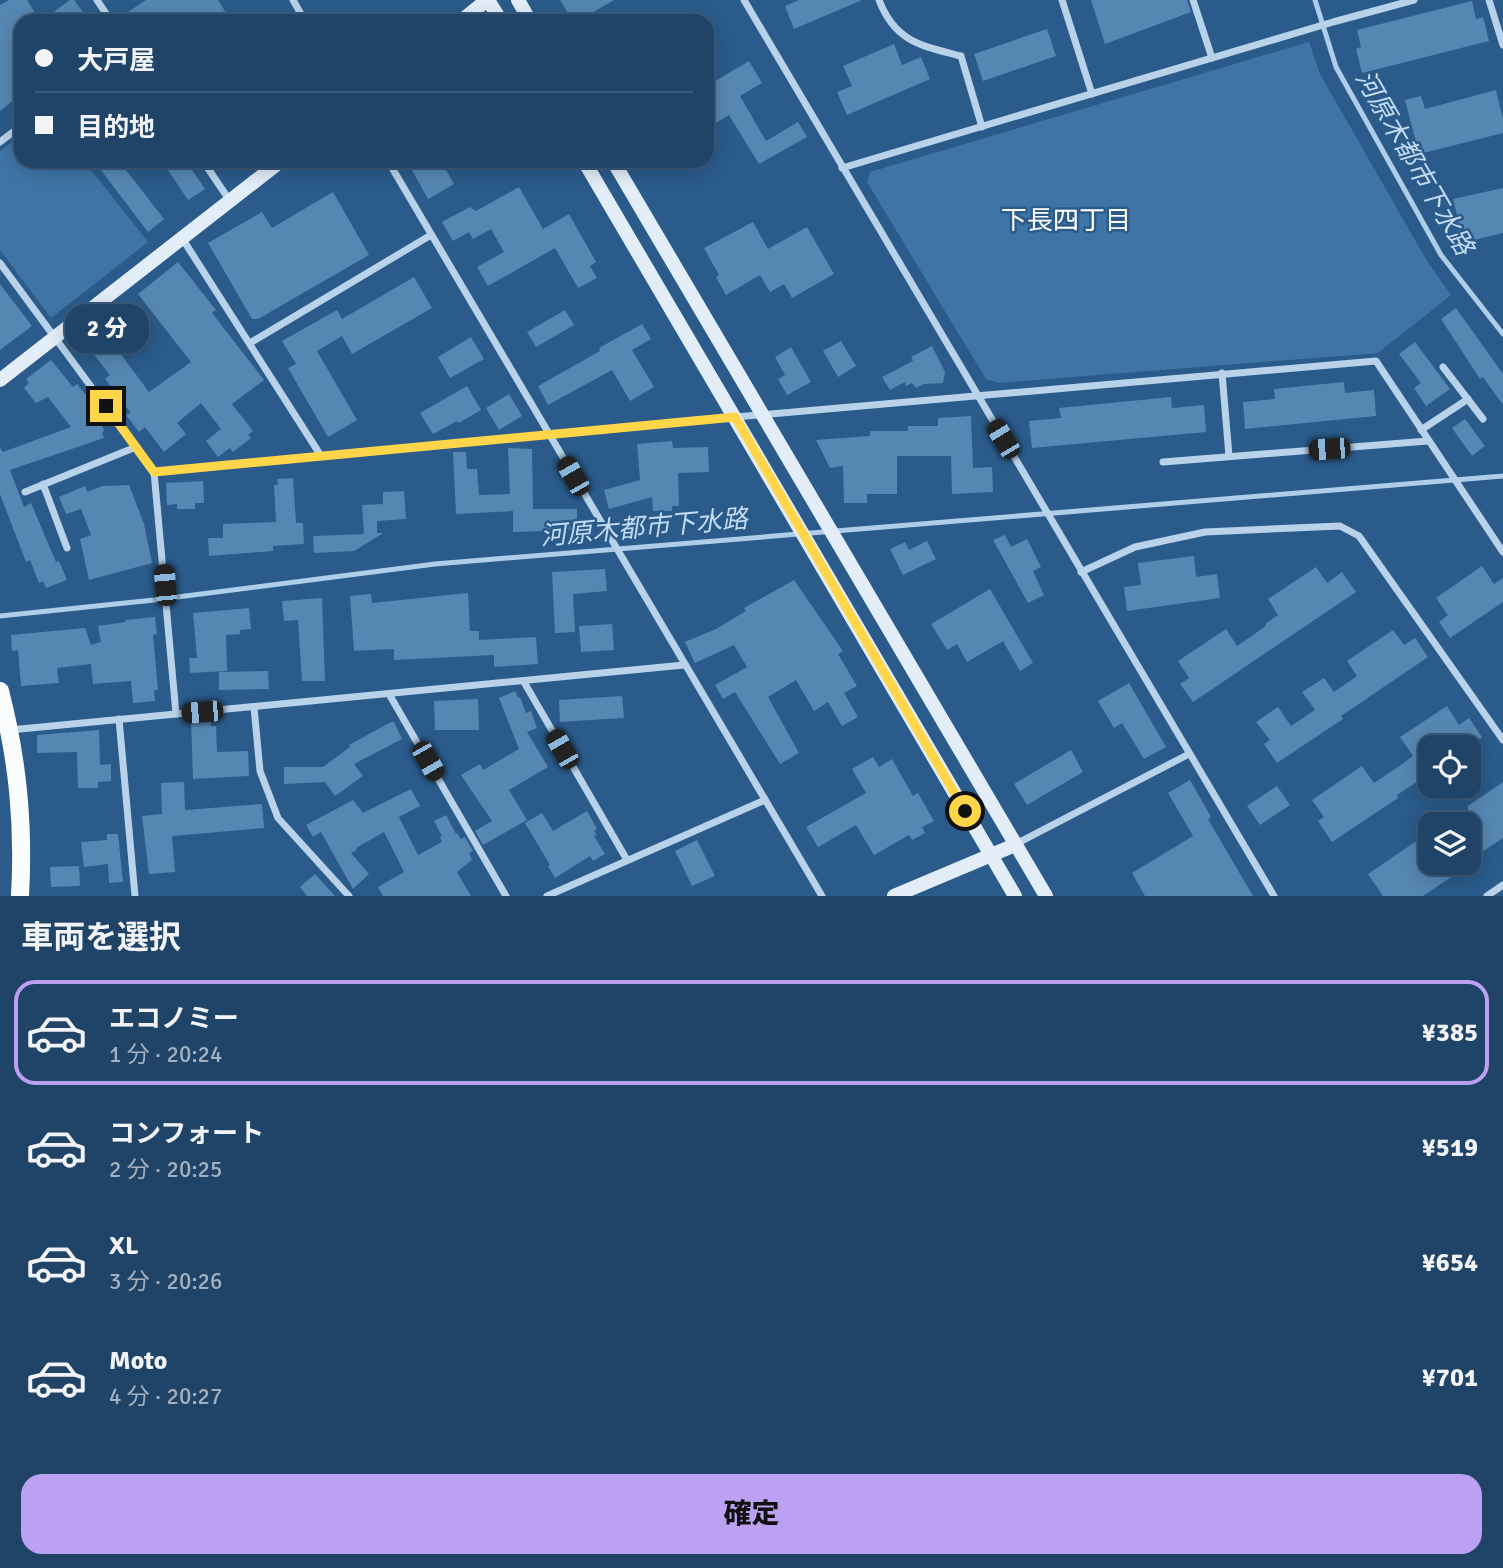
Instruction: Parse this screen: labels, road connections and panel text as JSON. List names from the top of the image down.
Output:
{
  "districts": ["下長四丁目"],
  "water": ["河原木都市下水路"],
  "page": {
    "banner": ["大戸屋", "目的地"],
    "bubble": "2 分",
    "heading": "車両を選択",
    "list": [
      {
        "name": "エコノミー",
        "note": "1 分 · 20:24",
        "value": "¥385"
      },
      {
        "name": "コンフォート",
        "note": "2 分 · 20:25",
        "value": "¥519"
      },
      {
        "name": "XL",
        "note": "3 分 · 20:26",
        "value": "¥654"
      },
      {
        "name": "Moto",
        "note": "4 分 · 20:27",
        "value": "¥701"
      }
    ],
    "buttons": "確定"
  }
}
